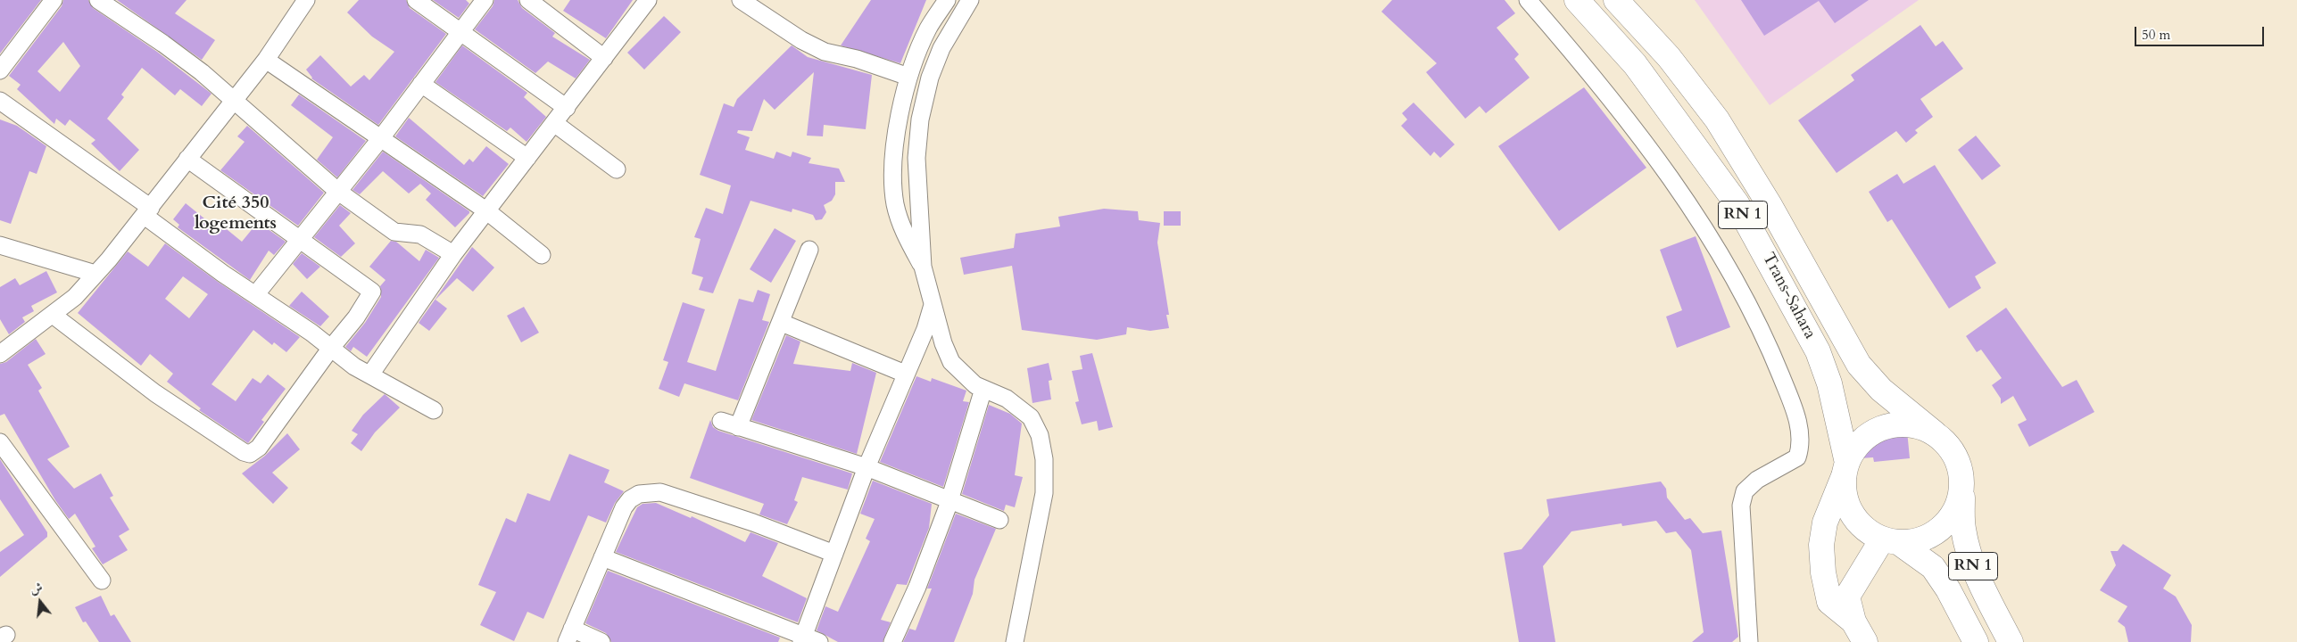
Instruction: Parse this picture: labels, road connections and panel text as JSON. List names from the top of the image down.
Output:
{
  "streets": {
    "main road": ["RN 1", "Trans-Sahara"]
  },
  "crossings": [
    ["RN 1", "Trans-Sahara"]
  ],
  "districts": ["Cité 350 logements"],
  "scale_bar": "50 m",
  "north": "top"
}
